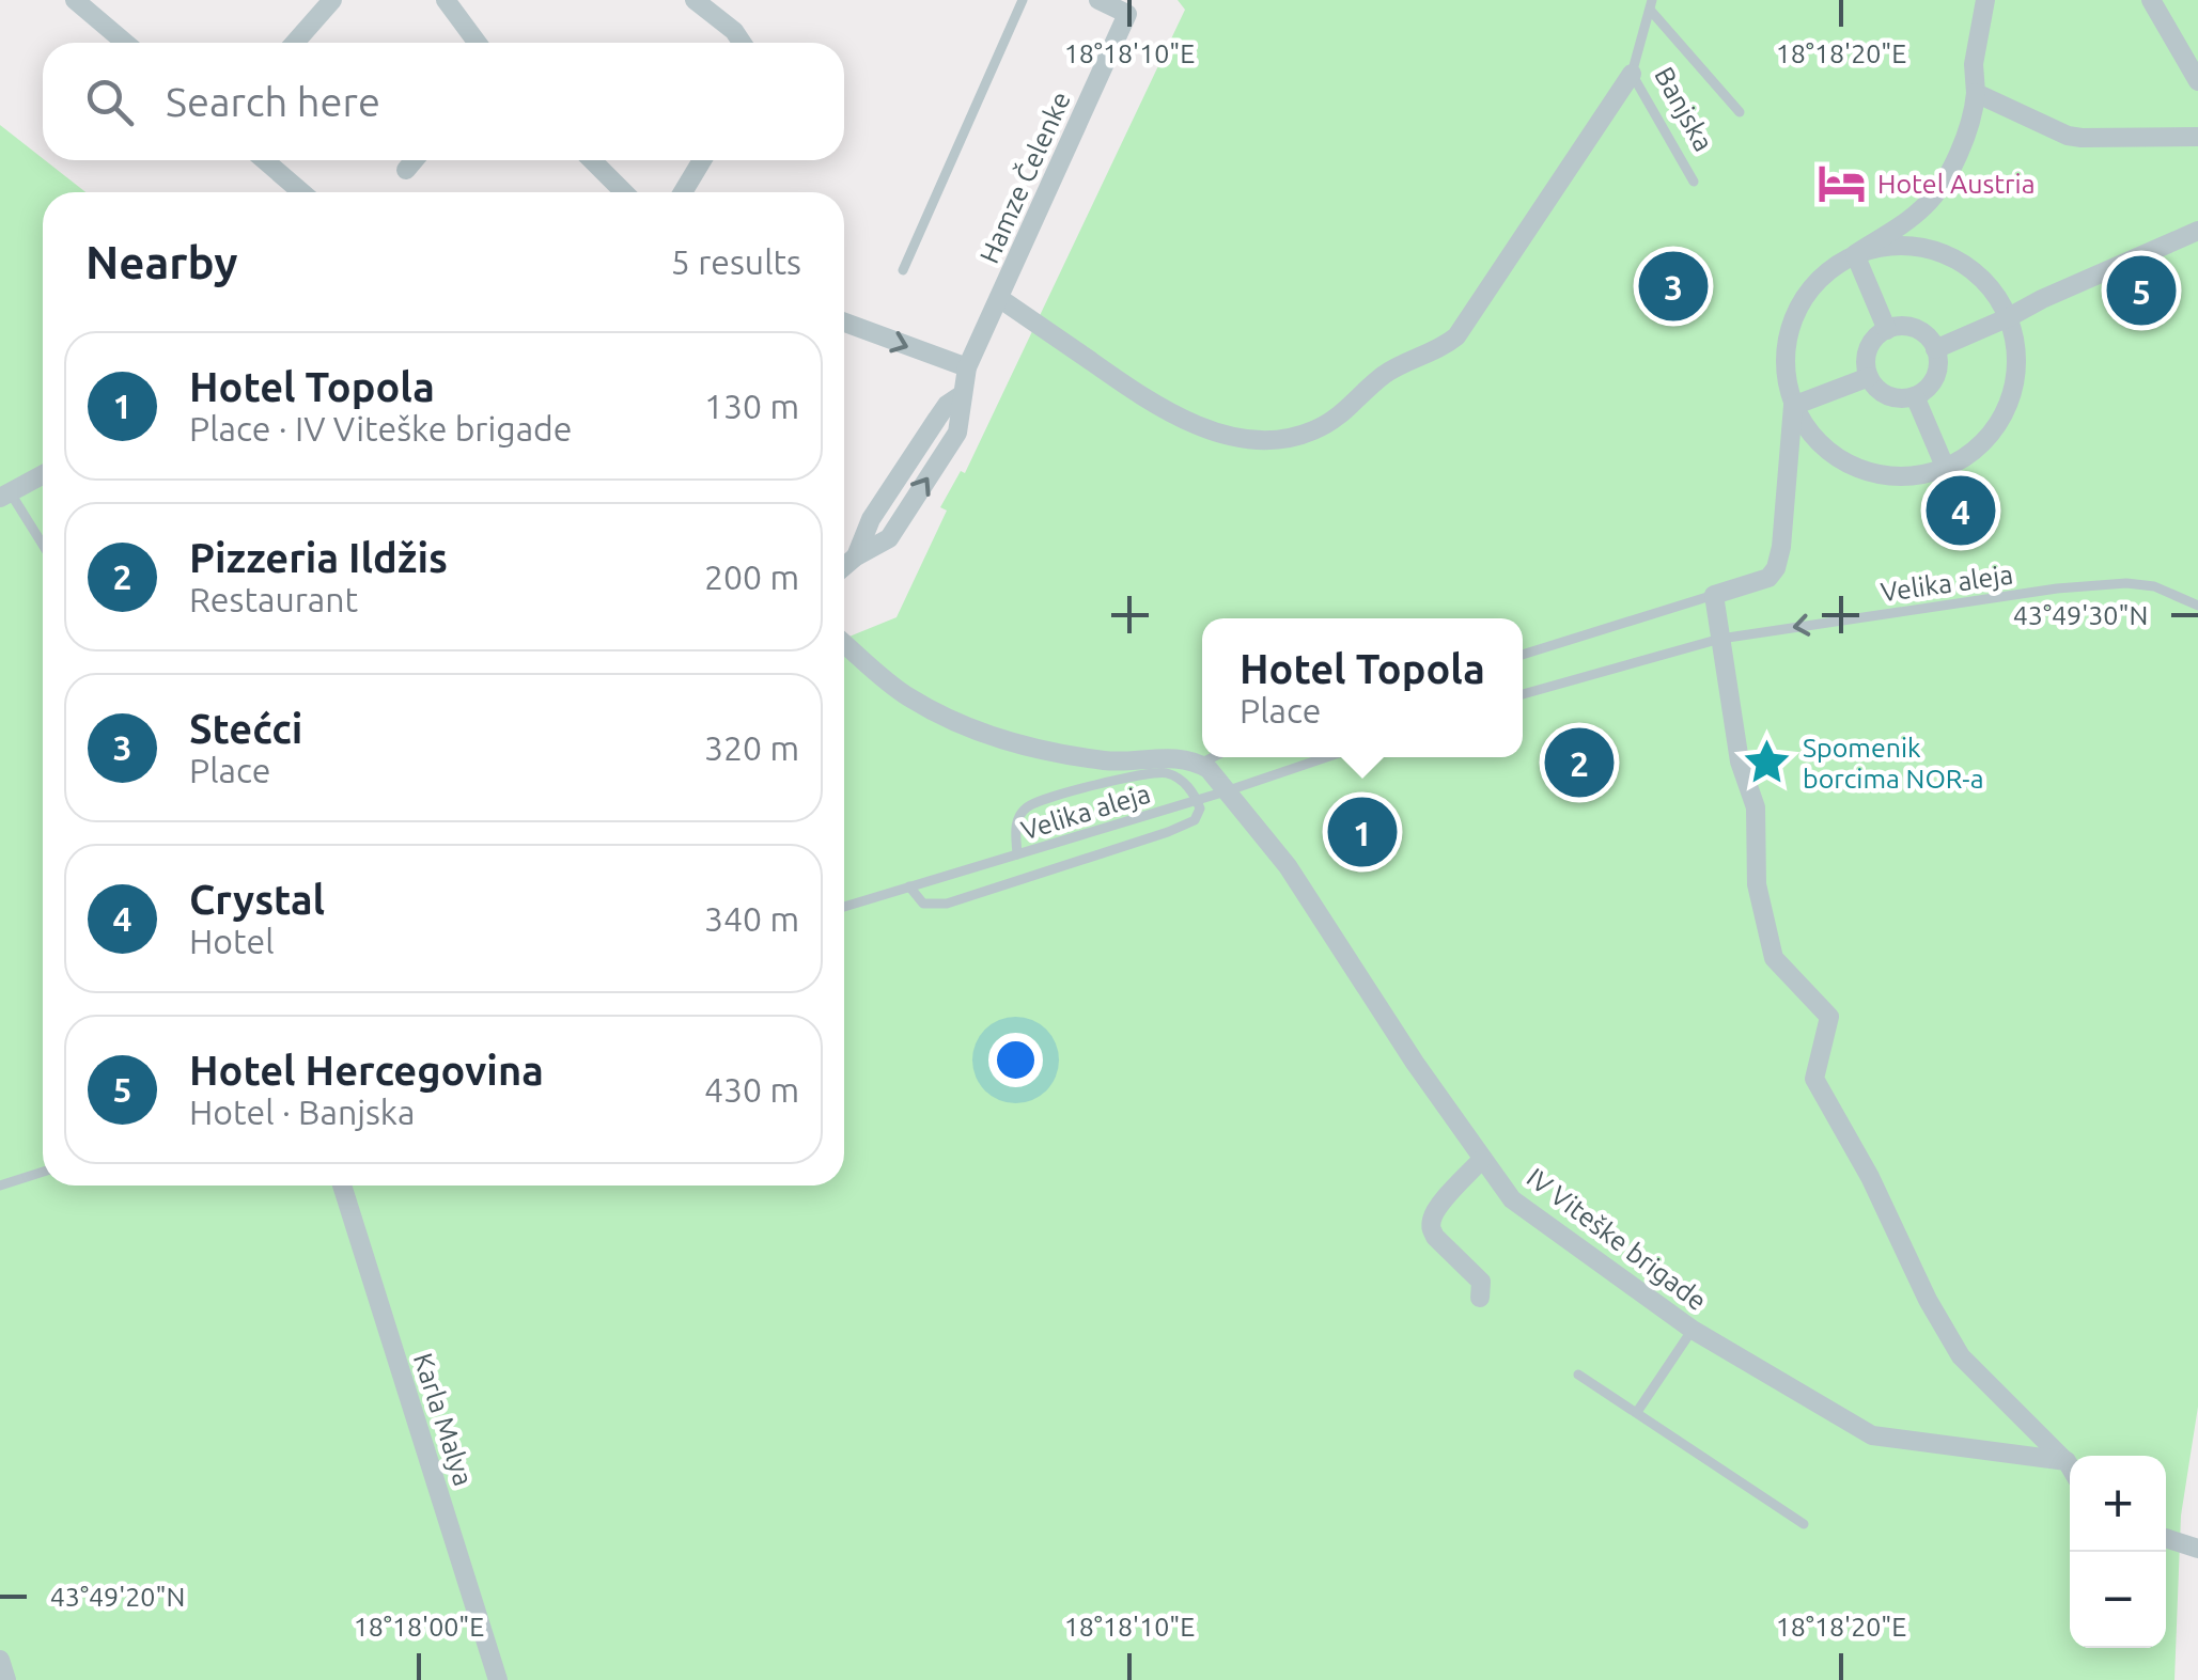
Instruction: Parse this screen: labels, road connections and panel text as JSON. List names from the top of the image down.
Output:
{
  "streets": {
    "street": ["Hamze Čelenke", "IV Viteške brigade", "Karla Malya"],
    "lane": ["Banjska", "Velika aleja"]
  },
  "crossings": [
    ["Velika aleja", "IV Viteške brigade"]
  ],
  "one_way": ["Velika aleja"],
  "places": {
    "hotel": ["Hotel Austria"],
    "place": ["Spomenik borcima NOR-a"]
  },
  "page": {
    "search": "Search here",
    "heading": ["Nearby", "5 results"],
    "pins": [
      "3",
      "5",
      "4",
      "2",
      "1"
    ],
    "list": [
      {
        "mark": "1",
        "name": "Hotel Topola",
        "note": "Place · IV Viteške brigade",
        "value": "130 m"
      },
      {
        "mark": "2",
        "name": "Pizzeria Ildžis",
        "note": "Restaurant",
        "value": "200 m"
      },
      {
        "mark": "3",
        "name": "Stećci",
        "note": "Place",
        "value": "320 m"
      },
      {
        "mark": "4",
        "name": "Crystal",
        "note": "Hotel",
        "value": "340 m"
      },
      {
        "mark": "5",
        "name": "Hotel Hercegovina",
        "note": "Hotel · Banjska",
        "value": "430 m"
      }
    ],
    "popup": ["Hotel Topola", "Place"],
    "map_buttons": ["+", "−"]
  },
  "coordinates": [
    "18°18'10\"E",
    "18°18'20\"E",
    "43°49'30\"N",
    "43°49'20\"N",
    "18°18'00\"E"
  ]
}
